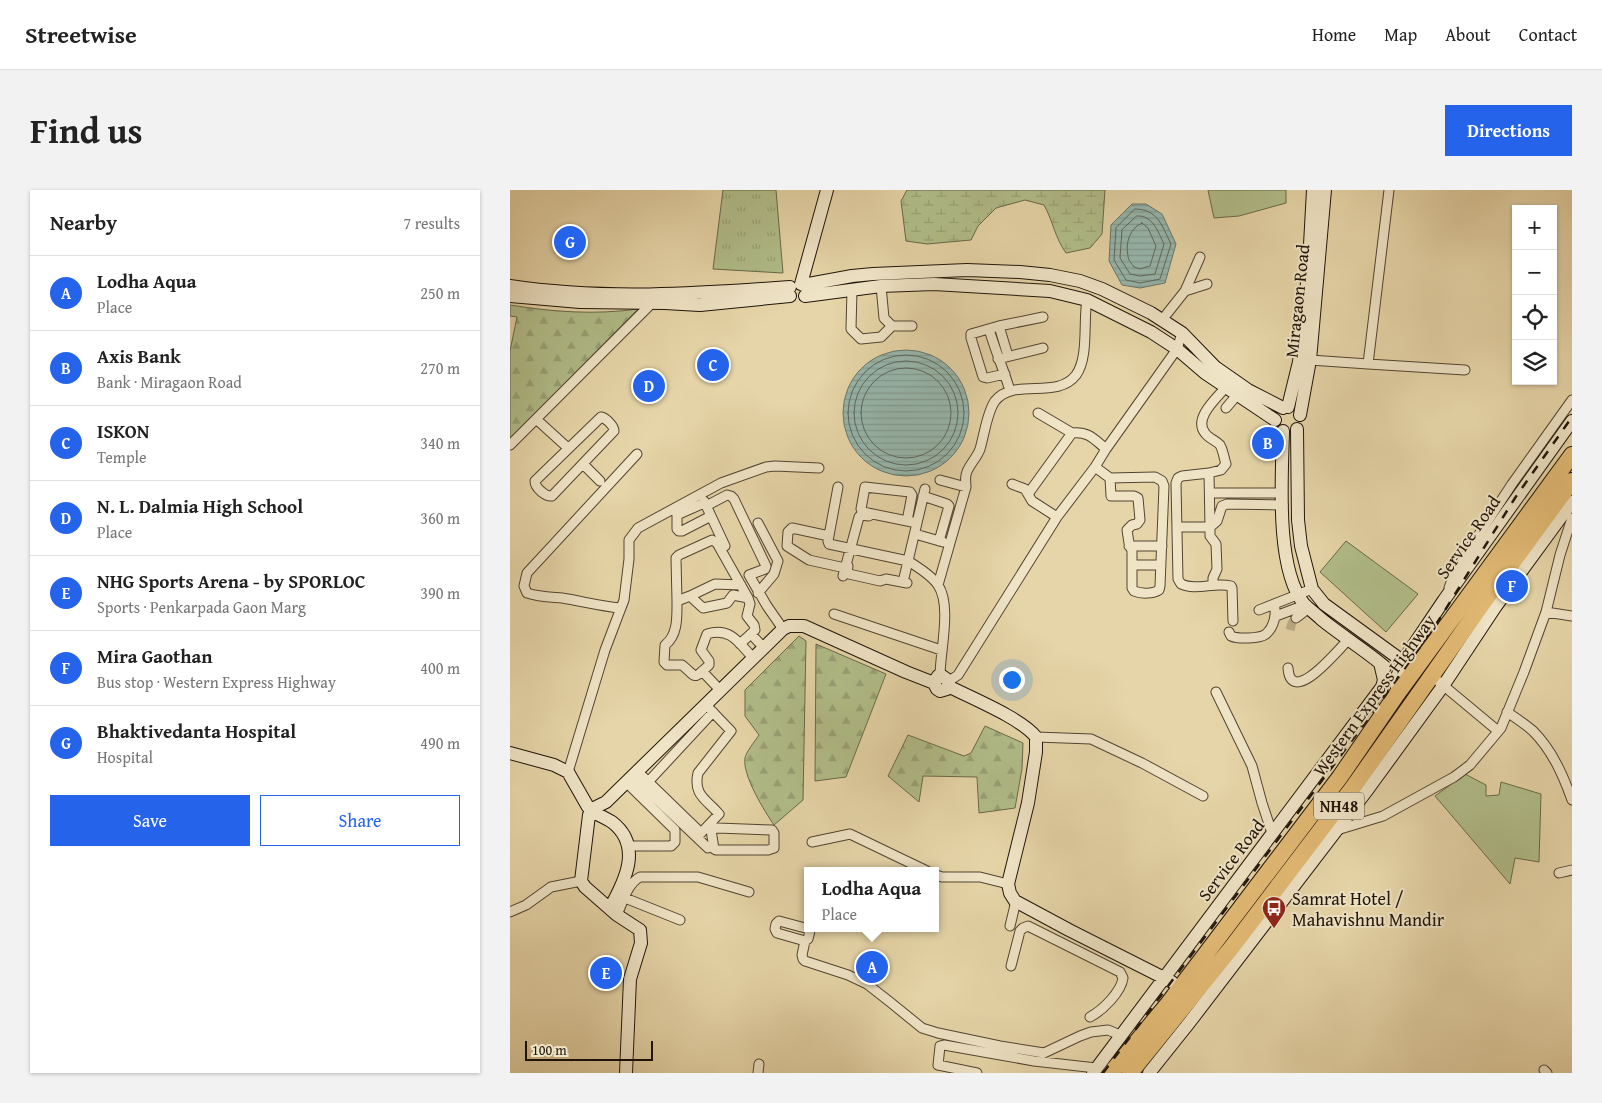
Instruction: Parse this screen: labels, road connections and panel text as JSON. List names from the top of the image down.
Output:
{
  "streets": {
    "highway": ["Western Express Highway", "NH48"],
    "main road": ["Miragaon Road", "Service Road"]
  },
  "crossings": [
    ["Service Road", "Western Express Highway"]
  ],
  "places": {
    "bus stop": ["Samrat Hotel / Mahavishnu Mandir"]
  },
  "scale_bar": "100 m",
  "page": {
    "header": "Streetwise",
    "nav": [
      "Home",
      "Map",
      "About",
      "Contact"
    ],
    "title": "Find us",
    "buttons": [
      "Directions",
      ["Save", "Share"]
    ],
    "heading": ["Nearby", "7 results"],
    "map_buttons": ["+", "−"],
    "pins": [
      "G",
      "C",
      "D",
      "B",
      "F",
      "A",
      "E"
    ],
    "list": [
      {
        "mark": "A",
        "name": "Lodha Aqua",
        "note": "Place",
        "value": "250 m"
      },
      {
        "mark": "B",
        "name": "Axis Bank",
        "note": "Bank · Miragaon Road",
        "value": "270 m"
      },
      {
        "mark": "C",
        "name": "ISKON",
        "note": "Temple",
        "value": "340 m"
      },
      {
        "mark": "D",
        "name": "N. L. Dalmia High School",
        "note": "Place",
        "value": "360 m"
      },
      {
        "mark": "E",
        "name": "NHG Sports Arena - by SPORLOC",
        "note": "Sports · Penkarpada Gaon Marg",
        "value": "390 m"
      },
      {
        "mark": "F",
        "name": "Mira Gaothan",
        "note": "Bus stop · Western Express Highway",
        "value": "400 m"
      },
      {
        "mark": "G",
        "name": "Bhaktivedanta Hospital",
        "note": "Hospital",
        "value": "490 m"
      }
    ],
    "popup": ["Lodha Aqua", "Place"],
    "scale": "100 m"
  }
}
